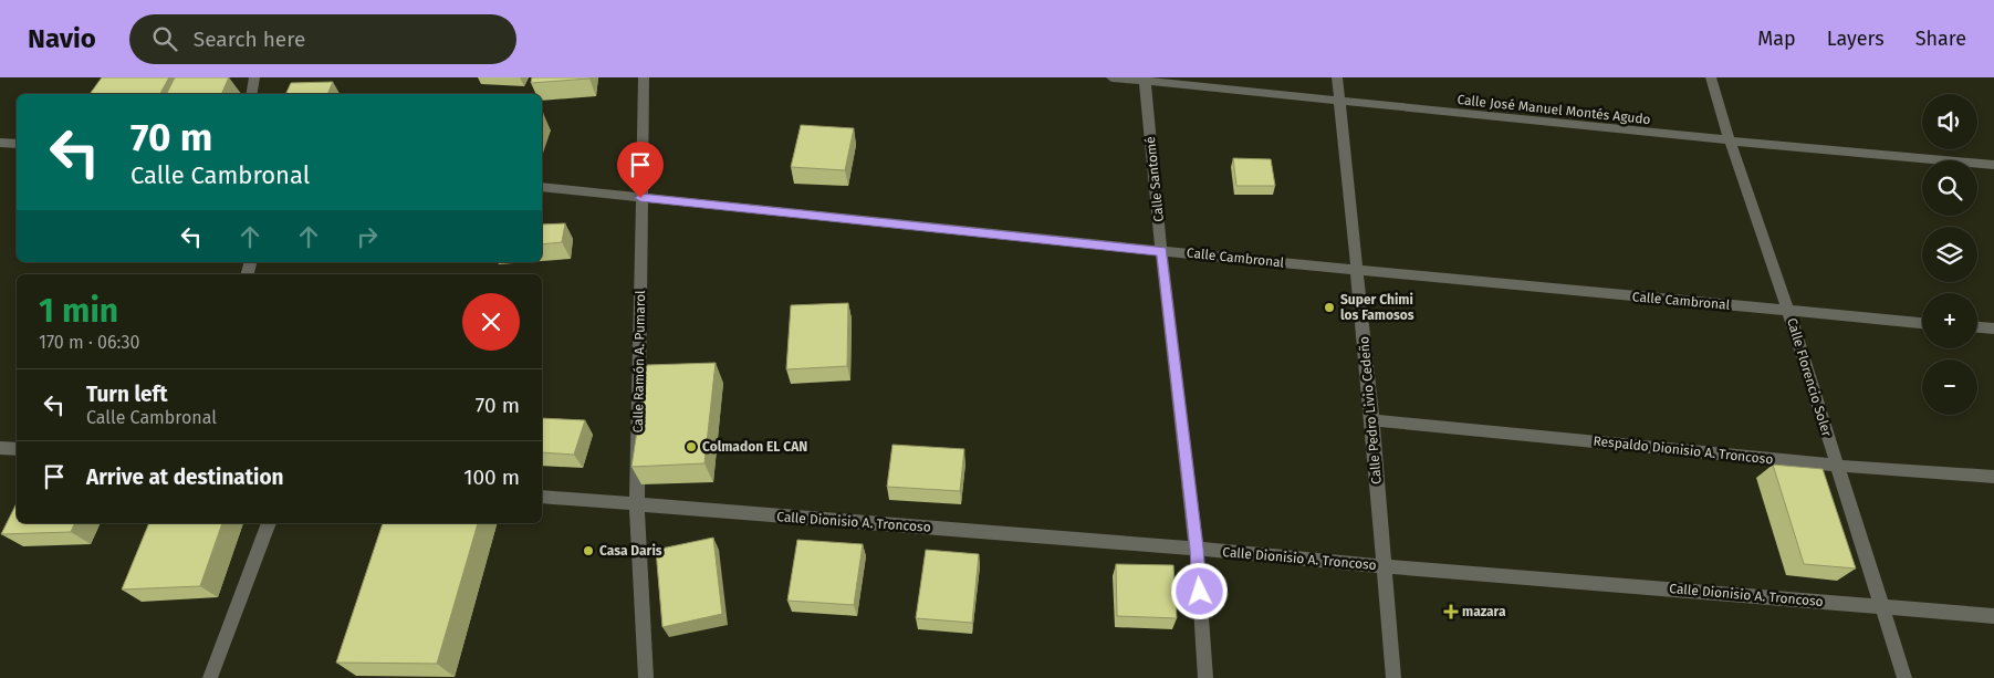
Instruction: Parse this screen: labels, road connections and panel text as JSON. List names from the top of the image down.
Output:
{
  "streets": {
    "street": [
      "Calle José Manuel Montés Agudo",
      "Calle Santomé",
      "Calle Cambronal",
      "Calle Ramón A. Pumarol",
      "Calle Florencio Soler",
      "Calle Pedro Livio Cedeño",
      "Respaldo Dionisio A. Troncoso",
      "Calle Dionisio A. Troncoso"
    ]
  },
  "crossings": [
    ["Calle José Manuel Montés Agudo", "Calle Santomé"],
    ["Calle José Manuel Montés Agudo", "Calle Florencio Soler"],
    ["Calle José Manuel Montés Agudo", "Calle Pedro Livio Cedeño"],
    ["Calle Santomé", "Calle Cambronal"],
    ["Calle Santomé", "Calle Dionisio A. Troncoso"],
    ["Calle Cambronal", "Calle Ramón A. Pumarol"],
    ["Calle Cambronal", "Calle Florencio Soler"],
    ["Calle Cambronal", "Calle Pedro Livio Cedeño"],
    ["Calle Ramón A. Pumarol", "Calle Dionisio A. Troncoso"],
    ["Calle Florencio Soler", "Respaldo Dionisio A. Troncoso"],
    ["Calle Florencio Soler", "Calle Dionisio A. Troncoso"],
    ["Calle Pedro Livio Cedeño", "Respaldo Dionisio A. Troncoso"],
    ["Calle Pedro Livio Cedeño", "Calle Dionisio A. Troncoso"]
  ],
  "places": {
    "other": ["Super Chimi los Famosos", "Colmadon EL CAN", "Casa Daris"],
    "health": ["mazara"]
  },
  "page": {
    "header": "Navio",
    "search": "Search here",
    "nav": ["Map", "Layers", "Share"],
    "map_buttons": ["+", "−"],
    "turn": ["70 m", "Calle Cambronal"],
    "heading": ["1 min", "170 m · 06:30"],
    "list": [
      {
        "name": "Turn left",
        "note": "Calle Cambronal",
        "value": "70 m"
      },
      {
        "name": "Arrive at destination",
        "value": "100 m"
      }
    ]
  }
}
